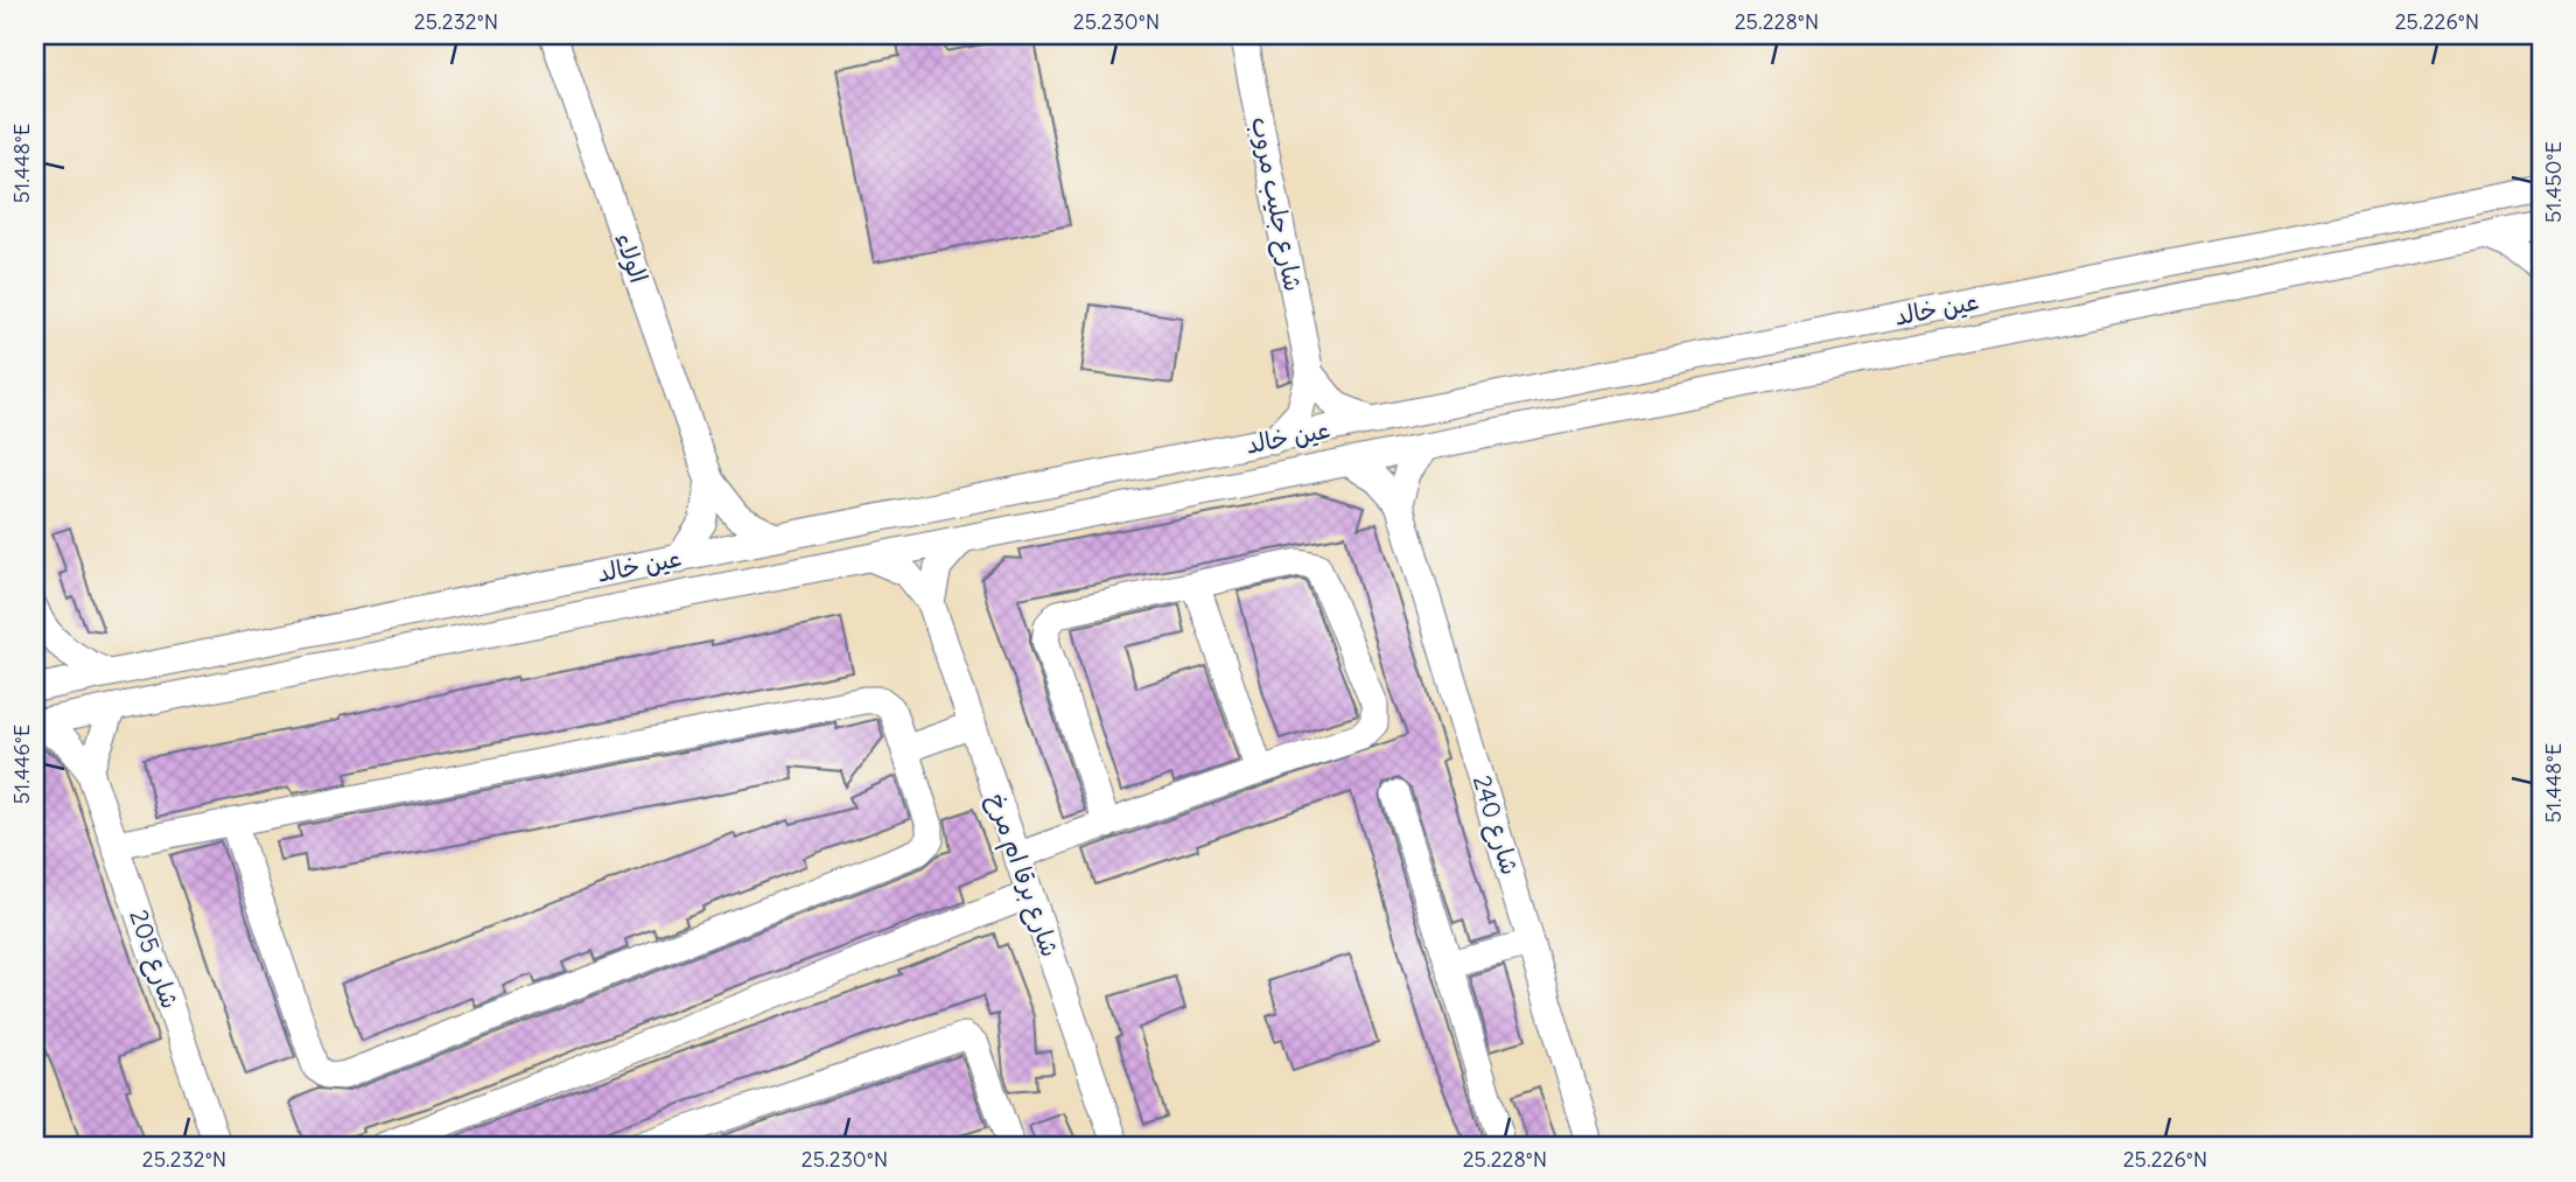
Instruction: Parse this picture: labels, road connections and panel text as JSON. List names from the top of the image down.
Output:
{
  "streets": {
    "street": [
      "شارع جليب مروب",
      "الولاء",
      "عين خالد",
      "شارع 240",
      "شارع برقا ام مرخ",
      "شارع 205"
    ]
  },
  "crossings": [
    ["شارع جليب مروب", "عين خالد"],
    ["الولاء", "عين خالد"],
    ["عين خالد", "شارع 240"],
    ["عين خالد", "شارع برقا ام مرخ"],
    ["عين خالد", "شارع 205"]
  ],
  "coordinates": [
    "25.232°N",
    "25.230°N",
    "25.228°N",
    "25.226°N",
    "51.448°E",
    "51.450°E",
    "51.446°E"
  ]
}
